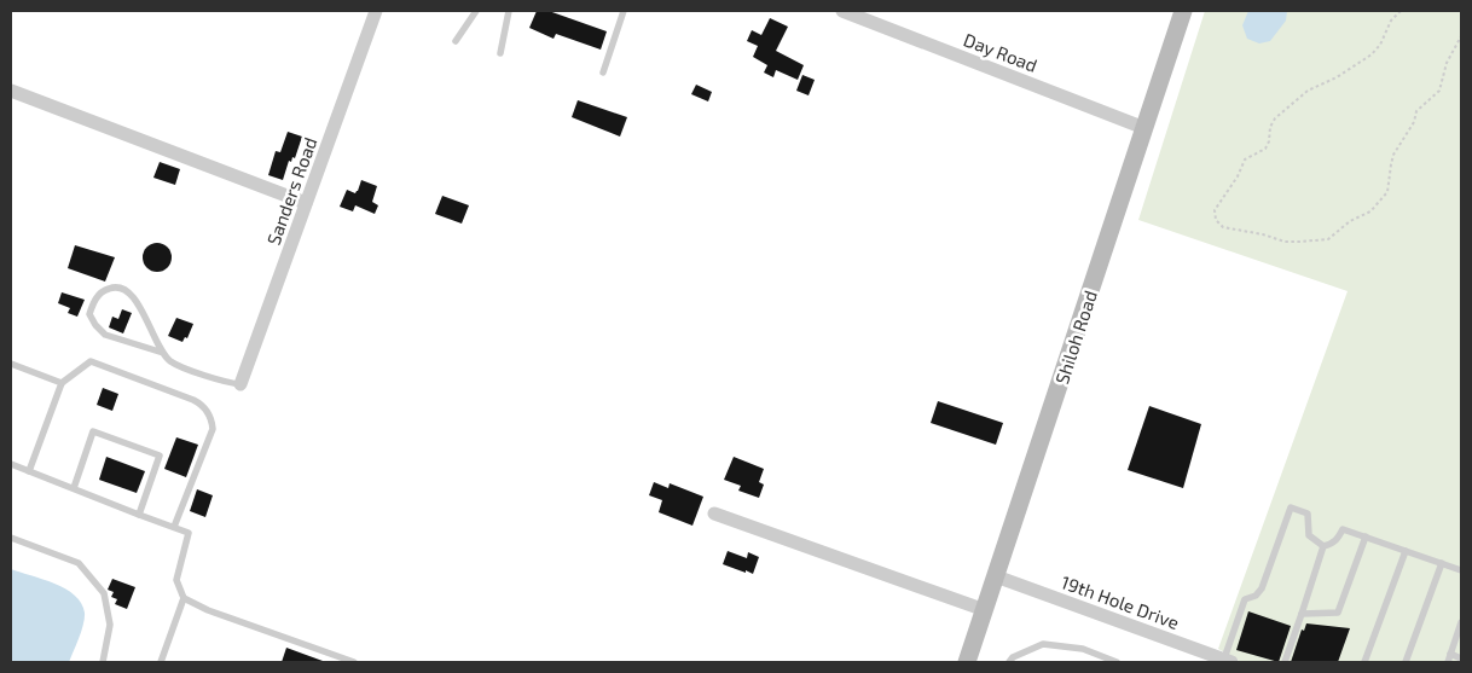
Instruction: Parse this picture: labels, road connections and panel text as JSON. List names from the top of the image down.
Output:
{
  "streets": {
    "main road": ["Shiloh Road"],
    "street": ["Day Road", "Sanders Road", "19th Hole Drive"]
  },
  "crossings": [
    ["Day Road", "Shiloh Road"],
    ["Shiloh Road", "19th Hole Drive"]
  ]
}
